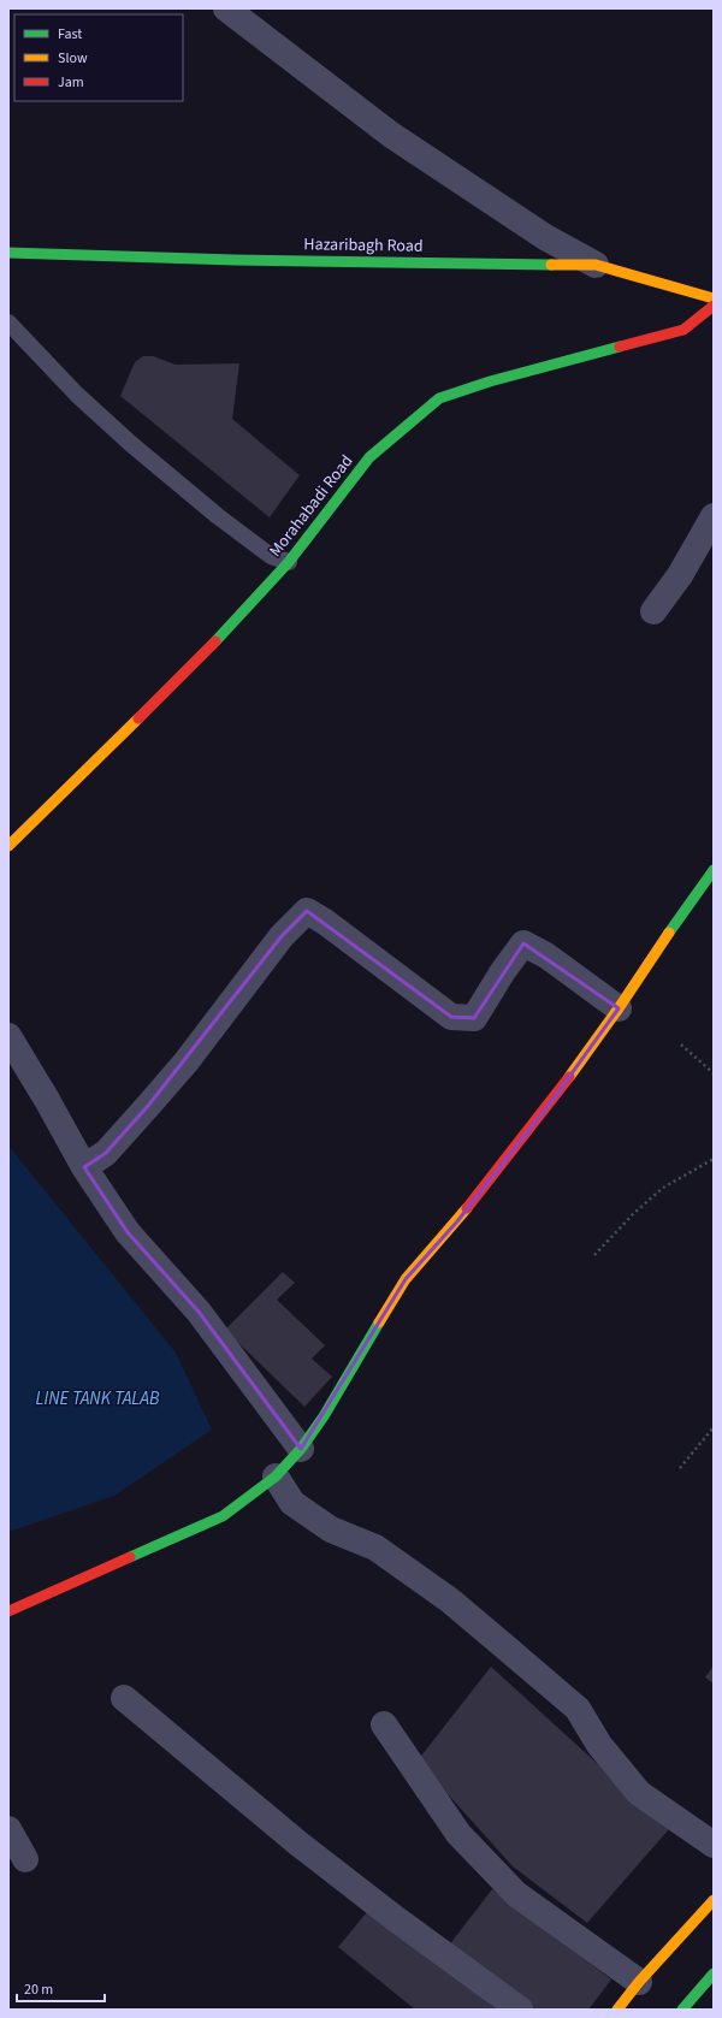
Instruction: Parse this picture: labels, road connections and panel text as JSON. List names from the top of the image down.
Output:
{
  "streets": {
    "main road": ["Hazaribagh Road", "Morahabadi Road"]
  },
  "water": ["LINE TANK TALAB"],
  "legend": ["Fast", "Slow", "Jam"],
  "scale_bar": "20 m"
}
